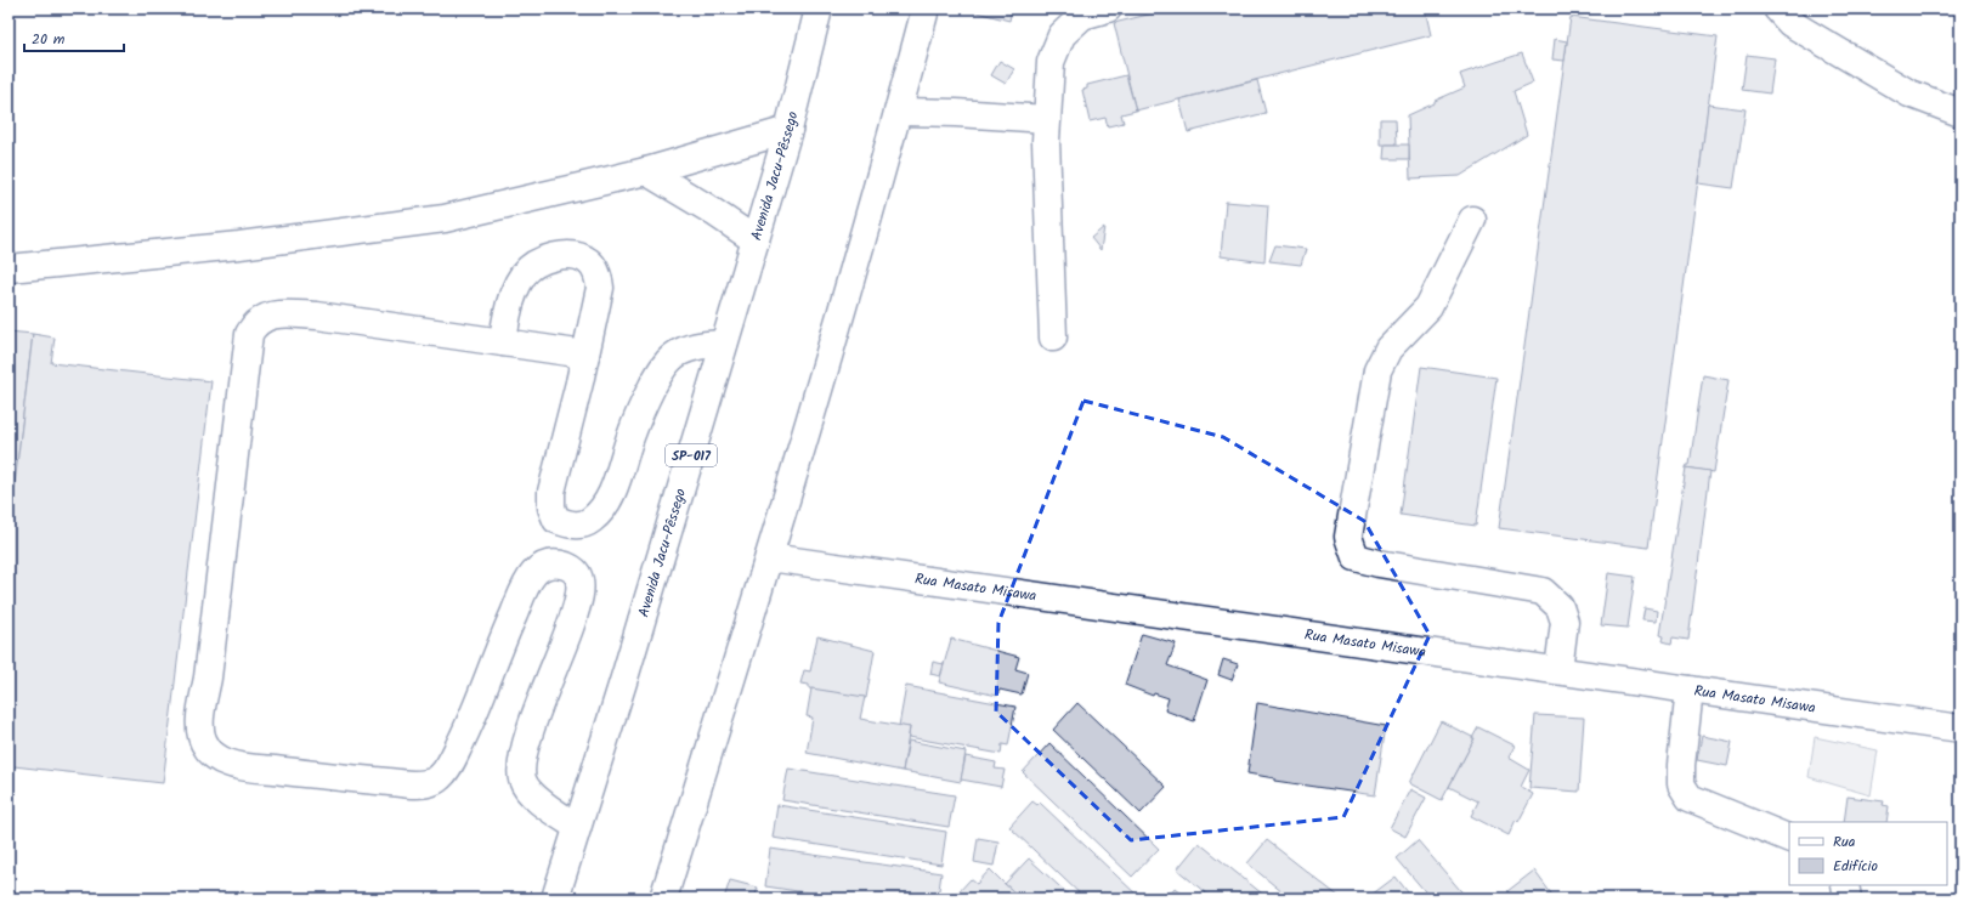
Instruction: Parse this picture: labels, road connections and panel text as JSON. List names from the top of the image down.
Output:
{
  "streets": {
    "main road": ["Avenida Jacu-Pêssego", "SP-017", "Rua Masato Misawa"]
  },
  "legend": ["Rua", "Edifício"],
  "scale_bar": "20 m"
}
